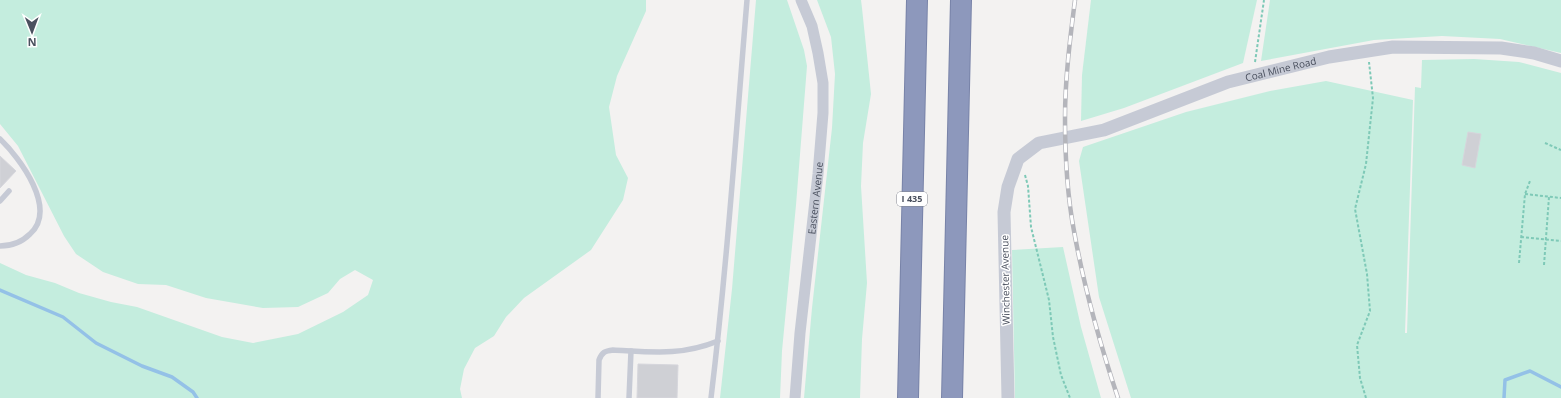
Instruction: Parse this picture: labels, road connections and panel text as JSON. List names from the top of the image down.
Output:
{
  "streets": {
    "highway": ["I 435"],
    "street": ["Coal Mine Road", "Eastern Avenue", "Winchester Avenue"]
  },
  "crossings": [
    ["Coal Mine Road", "Winchester Avenue"]
  ],
  "north": "bottom"
}
